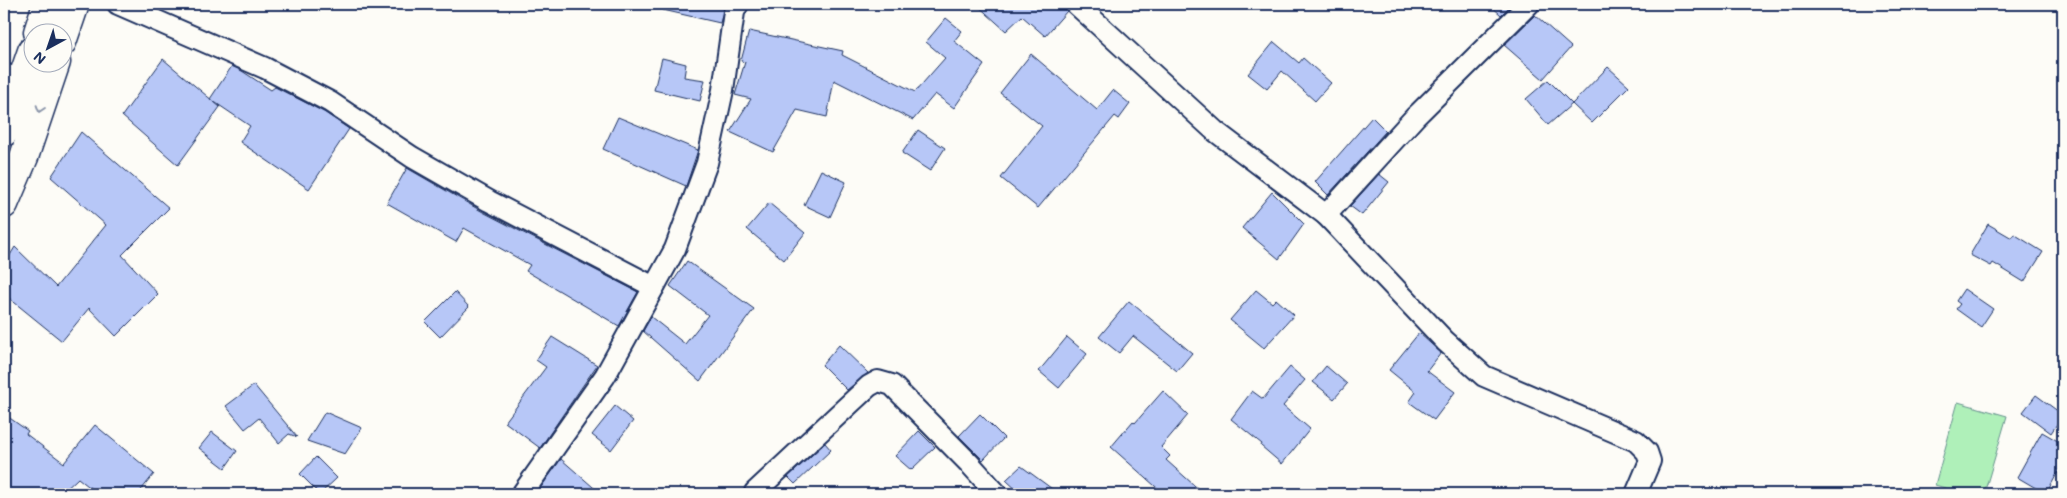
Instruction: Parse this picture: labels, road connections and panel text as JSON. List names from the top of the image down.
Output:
{
  "north": "bottom left"
}
